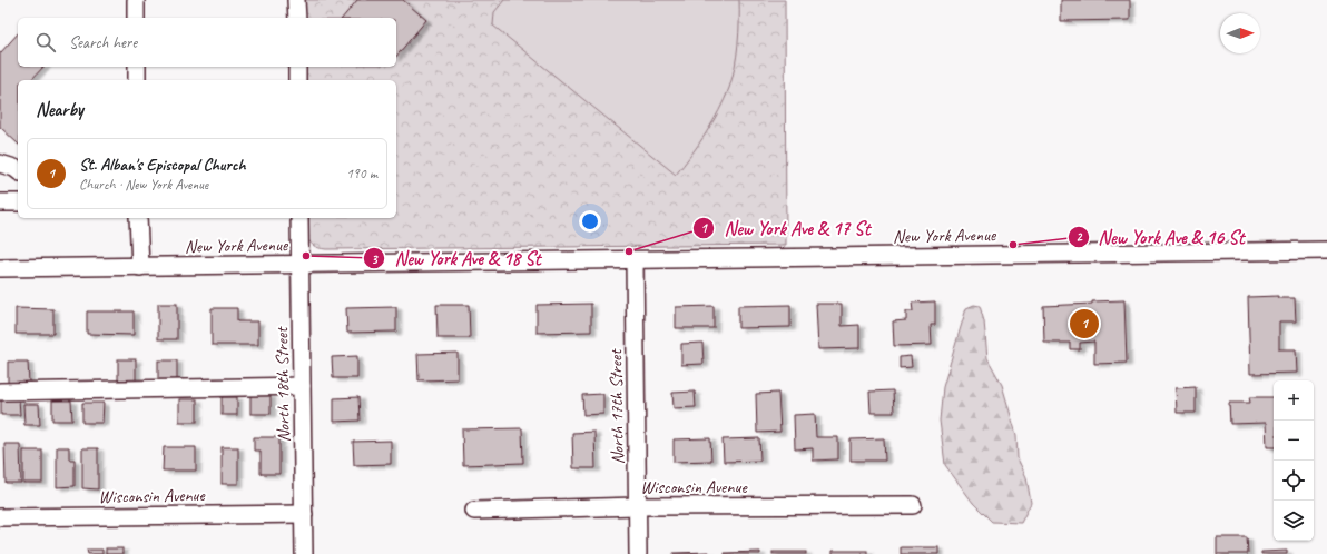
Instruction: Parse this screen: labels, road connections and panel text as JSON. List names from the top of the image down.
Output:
{
  "streets": {
    "street": [
      "New York Avenue",
      "North 18th Street",
      "North 17th Street",
      "Wisconsin Avenue"
    ]
  },
  "crossings": [
    ["New York Avenue", "North 18th Street"],
    ["New York Avenue", "North 17th Street"],
    ["North 18th Street", "Wisconsin Avenue"],
    ["North 17th Street", "Wisconsin Avenue"]
  ],
  "places": ["New York Ave & 16 St", "New York Ave & 17 St", "New York Ave & 18 St"],
  "north": "right",
  "page": {
    "search": "Search here",
    "heading": "Nearby",
    "list": [
      {
        "mark": "1",
        "name": "St. Alban's Episcopal Church",
        "note": "Church · New York Avenue",
        "value": "190 m"
      }
    ],
    "pins": "1",
    "map_buttons": ["+", "−"]
  }
}
